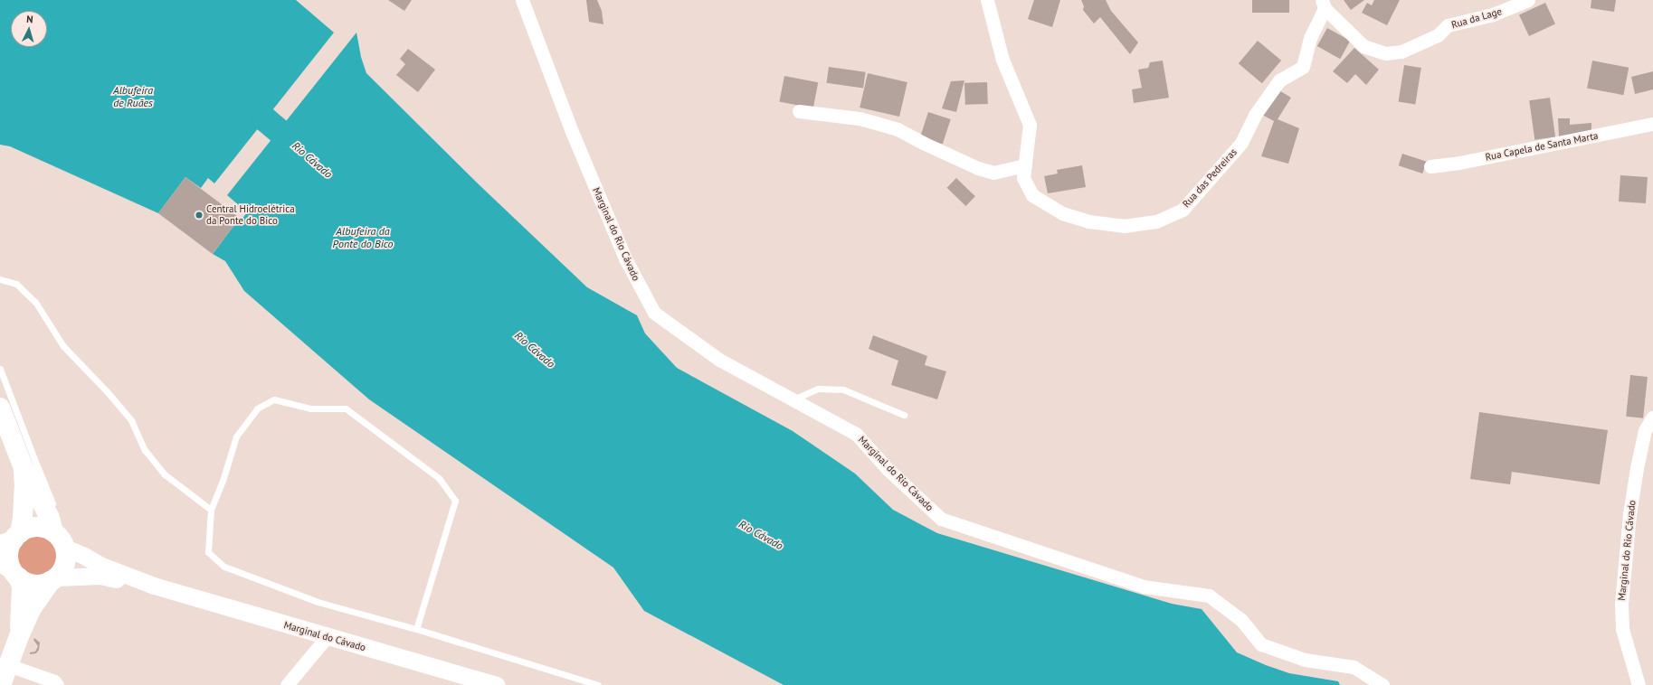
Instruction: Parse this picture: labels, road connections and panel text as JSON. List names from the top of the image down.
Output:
{
  "streets": {
    "street": [
      "Rua da Lage",
      "Rua Capela de Santa Marta",
      "Rua das Pedreiras",
      "Marginal do Rio Cávado",
      "Marginal do Cávado"
    ]
  },
  "crossings": [
    ["Rua da Lage", "Rua das Pedreiras"]
  ],
  "water": ["Albufeira de Ruães", "Rio Cávado", "Albufeira da Ponte do Bico"],
  "places": ["Central Hidroelétrica da Ponte do Bico"],
  "north": "top"
}
